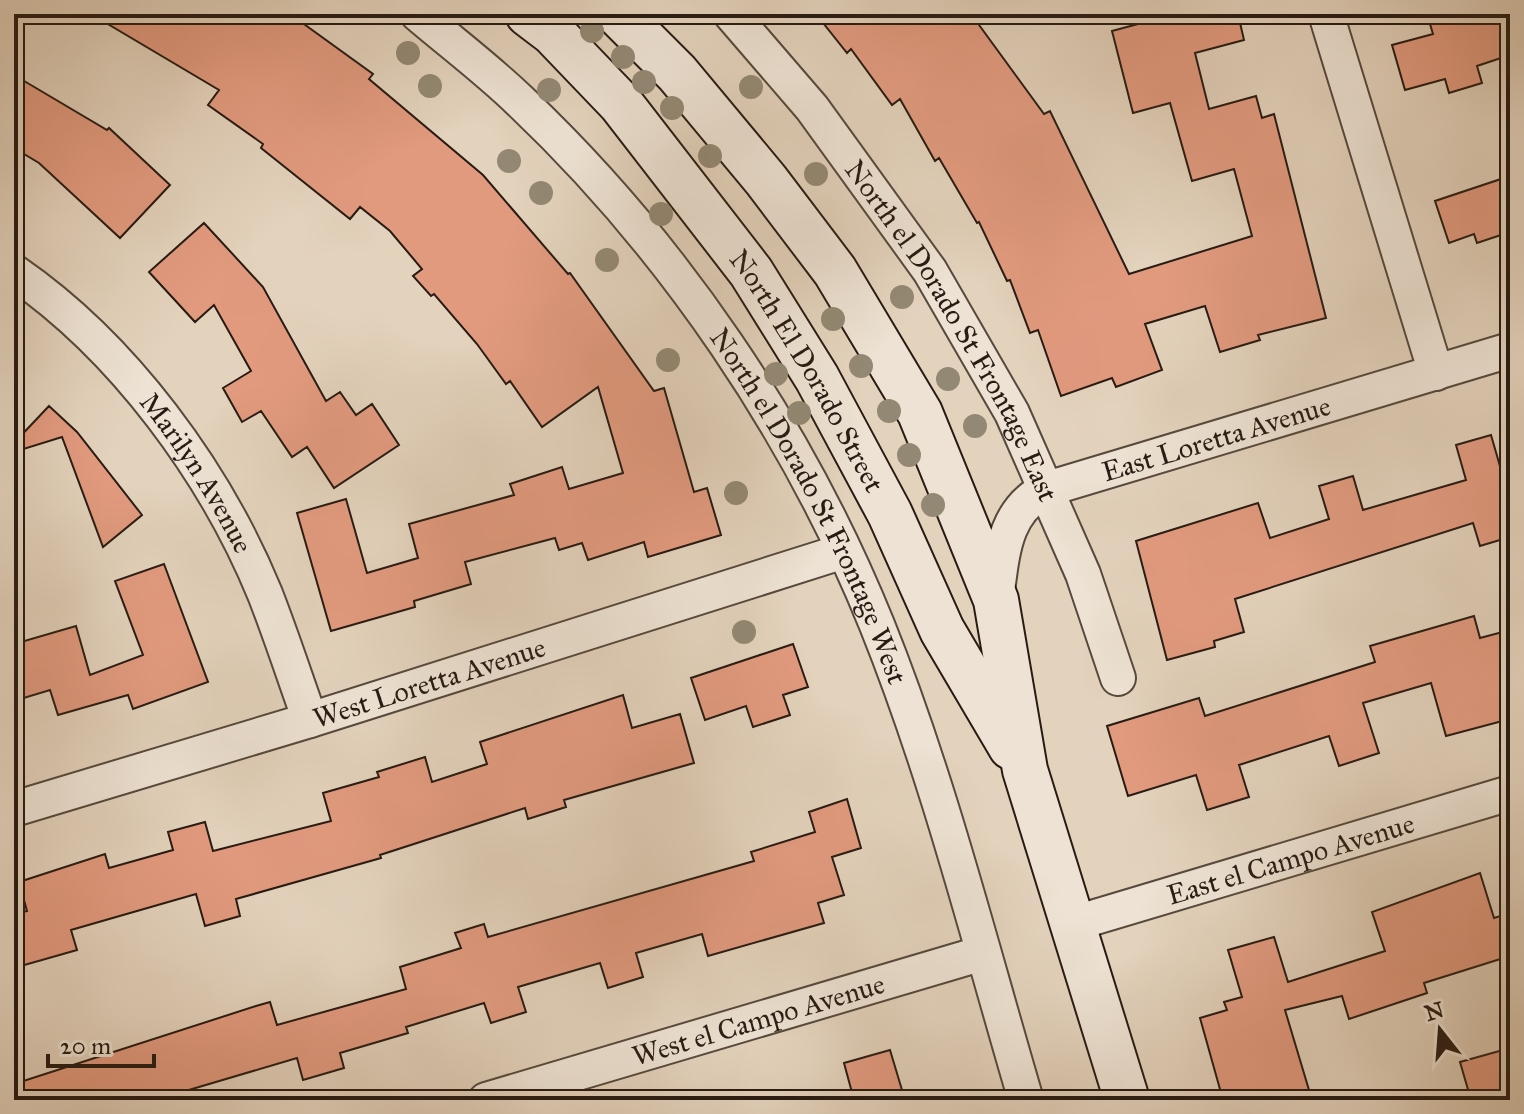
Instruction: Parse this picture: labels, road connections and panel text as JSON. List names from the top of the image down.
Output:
{
  "streets": {
    "main road": ["North El Dorado Street"],
    "street": [
      "North el Dorado St Frontage East",
      "East Loretta Avenue",
      "Marilyn Avenue",
      "North el Dorado St Frontage West",
      "West Loretta Avenue",
      "East el Campo Avenue",
      "West el Campo Avenue"
    ]
  },
  "crossings": [
    ["North el Dorado St Frontage East", "East Loretta Avenue"],
    ["North El Dorado Street", "East Loretta Avenue"],
    ["North El Dorado Street", "East el Campo Avenue"],
    ["Marilyn Avenue", "West Loretta Avenue"],
    ["North el Dorado St Frontage West", "West Loretta Avenue"],
    ["North el Dorado St Frontage West", "West el Campo Avenue"]
  ],
  "scale_bar": "20 m",
  "north": "top"
}
